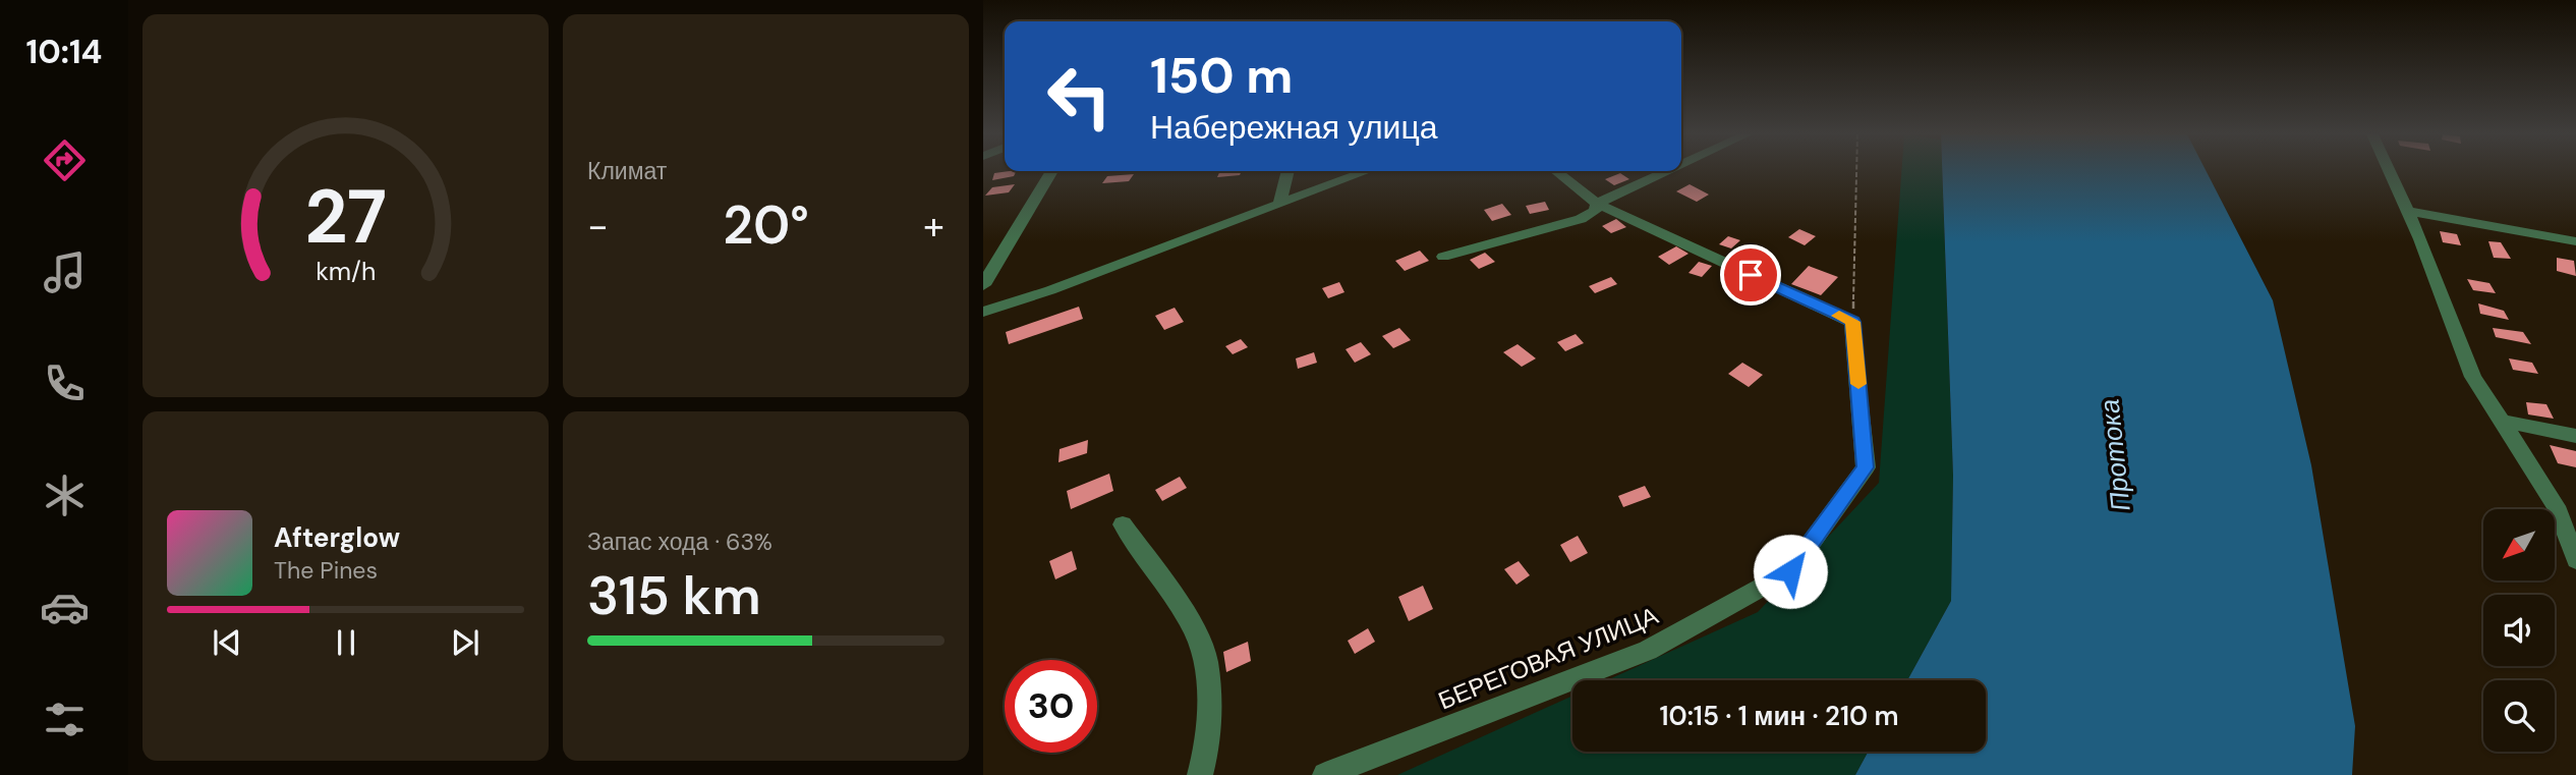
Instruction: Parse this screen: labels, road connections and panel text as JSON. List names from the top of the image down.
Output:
{
  "streets": {
    "street": ["БЕРЕГОВАЯ УЛИЦА"]
  },
  "water": ["Протока"],
  "north": "bottom left",
  "page": {
    "tabs": "10:14",
    "tile": [
      "Климат",
      ["Запас хода · 63%", "315 km"]
    ],
    "turn": ["150 m", "Набережная улица"],
    "heat": ["−", "20°", "+"],
    "song": ["Afterglow", "The Pines"],
    "limit": "30",
    "trip": "10:15 · 1 мин · 210 m",
    "gauge": ["27", "km/h"]
  }
}
